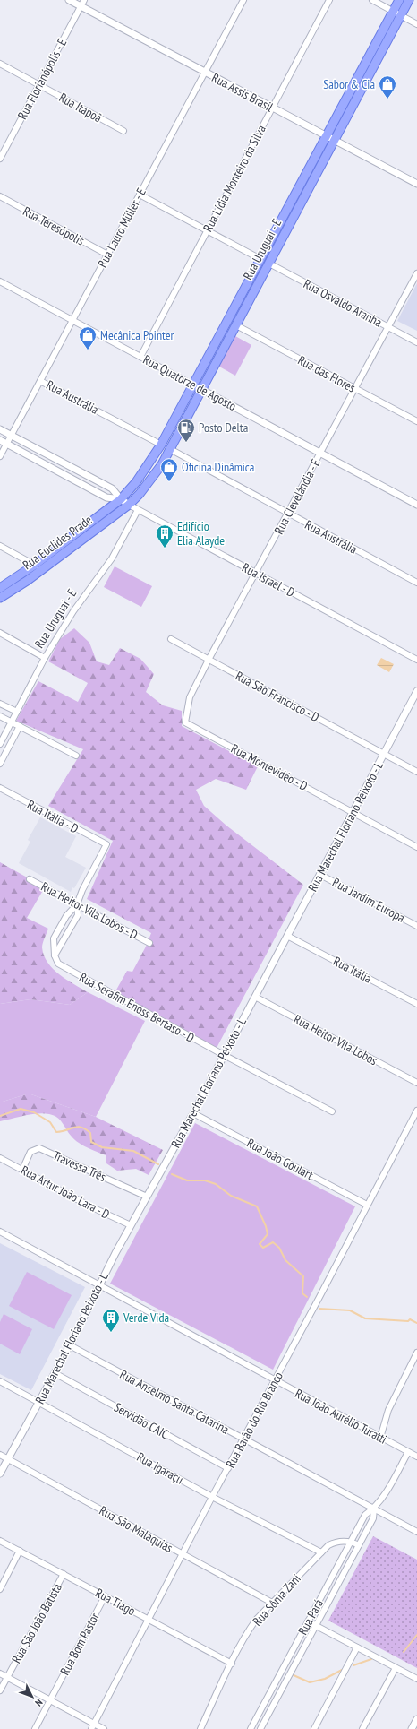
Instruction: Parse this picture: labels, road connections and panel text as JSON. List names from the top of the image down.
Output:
{
  "streets": {
    "main road": ["Rua Uruguai - E", "Rua Euclides Prade"],
    "street": [
      "Rua Florianópolis - E",
      "Rua Assis Brasil",
      "Rua Itapoã",
      "Rua Lídia Monteiro da Silva",
      "Rua Teresópolis",
      "Rua Lauro Müller - E",
      "Rua Osvaldo Aranha",
      "Rua das Flores",
      "Rua Quatorze de Agosto",
      "Rua Austrália",
      "Rua Clevelândia - E",
      "Rua Israel - D",
      "Rua São Francisco - D",
      "Rua Montevidéo - D",
      "Rua Itália - D",
      "Rua Marechal Floriano Peixoto - L",
      "Rua Jardim Europa",
      "Rua Heitor Vila Lobos - D",
      "Rua Itália",
      "Rua Serafim Enoss Bertaso - D",
      "Rua Heitor Vila Lobos",
      "Rua João Goulart",
      "Travessa Três",
      "Rua Artur João Lara - D",
      "Rua Anselmo Santa Catarina",
      "Rua João Aurélio Turatti",
      "Rua Barão do Rio Branco",
      "Servidão CAIC",
      "Rua Igaraçu",
      "Rua São Malaquias",
      "Rua Sônia Zani",
      "Rua Tiago",
      "Rua Pará",
      "Rua São João Batista",
      "Rua Bom Pastor"
    ]
  },
  "crossings": [
    ["Rua Florianópolis - E", "Rua Assis Brasil"],
    ["Rua Florianópolis - E", "Rua Itapoã"],
    ["Rua Assis Brasil", "Rua Lídia Monteiro da Silva"],
    ["Rua Assis Brasil", "Rua Lauro Müller - E"],
    ["Rua Assis Brasil", "Rua Uruguai - E"],
    ["Rua Lídia Monteiro da Silva", "Rua Quatorze de Agosto"],
    ["Rua Teresópolis", "Rua Lauro Müller - E"],
    ["Rua Lauro Müller - E", "Rua Quatorze de Agosto"],
    ["Rua Lauro Müller - E", "Rua Austrália"],
    ["Rua Lauro Müller - E", "Rua Israel - D"],
    ["Rua Uruguai - E", "Rua Osvaldo Aranha"],
    ["Rua Uruguai - E", "Rua das Flores"],
    ["Rua Uruguai - E", "Rua Quatorze de Agosto"],
    ["Rua Uruguai - E", "Rua Austrália"],
    ["Rua Uruguai - E", "Rua Euclides Prade"],
    ["Rua Uruguai - E", "Rua Israel - D"],
    ["Rua Osvaldo Aranha", "Rua Clevelândia - E"],
    ["Rua das Flores", "Rua Clevelândia - E"],
    ["Rua Quatorze de Agosto", "Rua Clevelândia - E"],
    ["Rua Austrália", "Rua Clevelândia - E"],
    ["Rua Clevelândia - E", "Rua Israel - D"],
    ["Rua Clevelândia - E", "Rua São Francisco - D"],
    ["Rua Clevelândia - E", "Rua Montevidéo - D"],
    ["Rua Euclides Prade", "Rua Israel - D"],
    ["Rua São Francisco - D", "Rua Marechal Floriano Peixoto - L"],
    ["Rua Montevidéo - D", "Rua Marechal Floriano Peixoto - L"],
    ["Rua Itália - D", "Rua Heitor Vila Lobos - D"],
    ["Rua Marechal Floriano Peixoto - L", "Rua Jardim Europa"],
    ["Rua Marechal Floriano Peixoto - L", "Rua Itália"],
    ["Rua Marechal Floriano Peixoto - L", "Rua Serafim Enoss Bertaso - D"],
    ["Rua Marechal Floriano Peixoto - L", "Rua Heitor Vila Lobos"],
    ["Rua Marechal Floriano Peixoto - L", "Rua João Goulart"],
    ["Rua Marechal Floriano Peixoto - L", "Travessa Três"],
    ["Rua Marechal Floriano Peixoto - L", "Rua Artur João Lara - D"],
    ["Rua Marechal Floriano Peixoto - L", "Rua Anselmo Santa Catarina"],
    ["Rua Marechal Floriano Peixoto - L", "Rua João Aurélio Turatti"],
    ["Rua Marechal Floriano Peixoto - L", "Servidão CAIC"],
    ["Rua Marechal Floriano Peixoto - L", "Rua Igaraçu"],
    ["Rua Marechal Floriano Peixoto - L", "Rua São Malaquias"],
    ["Rua João Goulart", "Rua Barão do Rio Branco"],
    ["Travessa Três", "Rua Artur João Lara - D"],
    ["Rua Anselmo Santa Catarina", "Rua Barão do Rio Branco"],
    ["Rua Anselmo Santa Catarina", "Rua Pará"],
    ["Rua João Aurélio Turatti", "Rua Barão do Rio Branco"],
    ["Rua João Aurélio Turatti", "Rua Pará"],
    ["Rua Barão do Rio Branco", "Servidão CAIC"],
    ["Rua Barão do Rio Branco", "Rua Igaraçu"],
    ["Rua Barão do Rio Branco", "Rua São Malaquias"],
    ["Rua Barão do Rio Branco", "Rua Tiago"],
    ["Rua Igaraçu", "Rua Sônia Zani"],
    ["Rua São Malaquias", "Rua Sônia Zani"],
    ["Rua Sônia Zani", "Rua Tiago"],
    ["Rua Sônia Zani", "Rua Pará"],
    ["Rua Tiago", "Rua São João Batista"],
    ["Rua Tiago", "Rua Bom Pastor"]
  ],
  "places": {
    "shop": ["Sabor & Cia", "Mecânica Pointer", "Oficina Dinâmica"],
    "fuel station": ["Posto Delta"],
    "building": ["Edifício Elia Alayde", "Verde Vida"]
  },
  "north": "bottom right"
}
